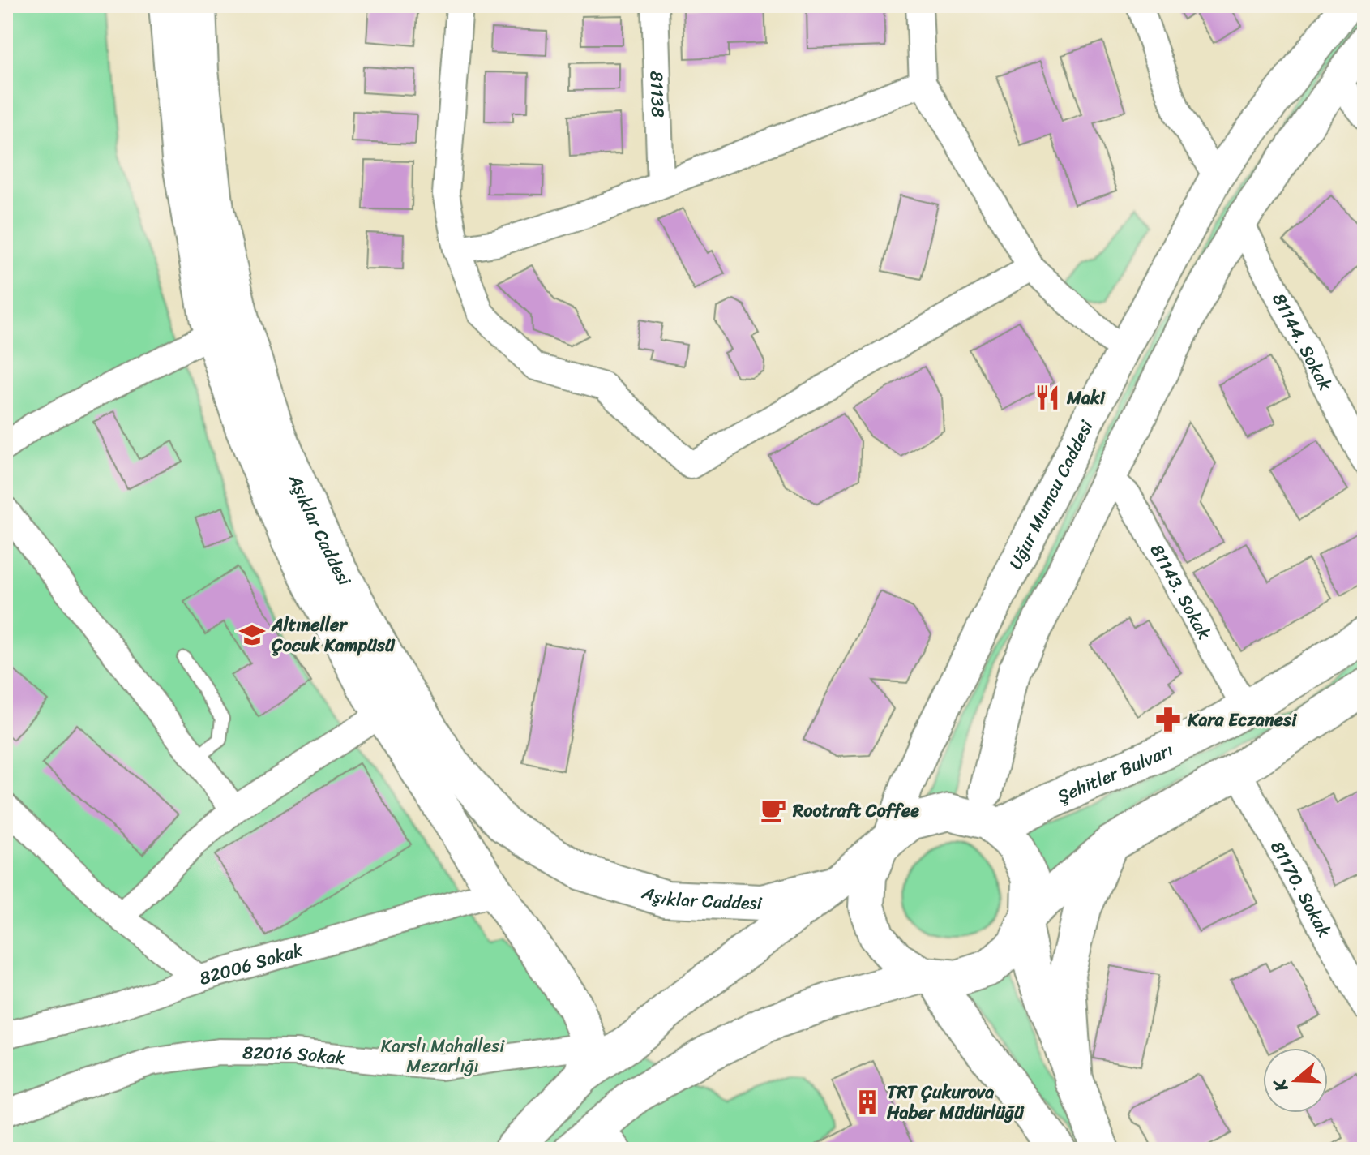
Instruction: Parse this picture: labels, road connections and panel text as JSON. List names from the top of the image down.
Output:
{
  "streets": {
    "main road": ["Aşıklar Caddesi", "Şehitler Bulvarı"],
    "street": [
      "81138",
      "81144. Sokak",
      "Uğur Mumcu Caddesi",
      "81143. Sokak",
      "81170. Sokak",
      "82006 Sokak",
      "82016 Sokak"
    ]
  },
  "crossings": [
    ["Uğur Mumcu Caddesi", "Şehitler Bulvarı"],
    ["Aşıklar Caddesi", "82006 Sokak"],
    ["Aşıklar Caddesi", "82016 Sokak"],
    ["81143. Sokak", "Şehitler Bulvarı"]
  ],
  "parks": ["Karslı Mahallesi Mezarlığı"],
  "places": {
    "restaurant": ["Maki"],
    "school or university": ["Altıneller Çocuk Kampüsü"],
    "pharmacy": ["Kara Eczanesi"],
    "cafe": ["Rootraft Coffee"],
    "building": ["TRT Çukurova Haber Müdürlüğü"]
  },
  "north": "left"
}
